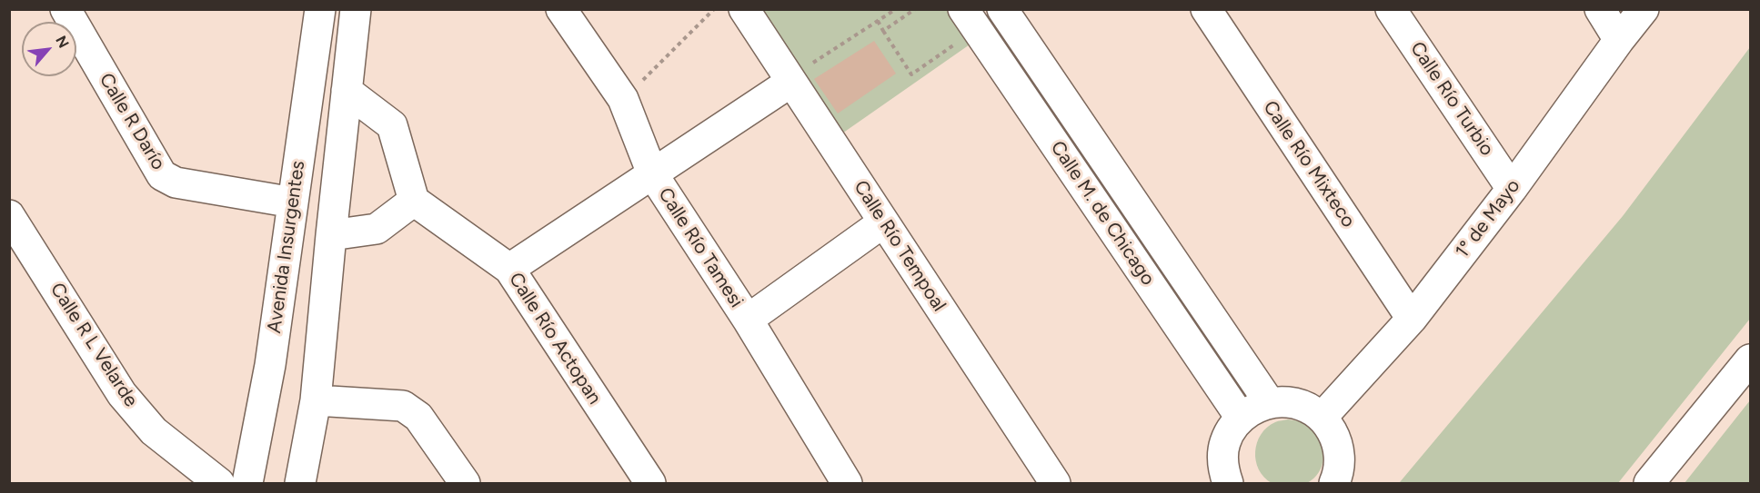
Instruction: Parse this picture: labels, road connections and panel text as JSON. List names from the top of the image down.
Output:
{
  "streets": {
    "street": [
      "Calle Río Turbio",
      "Calle R Darío",
      "Calle Río Mixteco",
      "Calle M. de Chicago",
      "1° de Mayo",
      "Calle Río Tempoal",
      "Avenida Insurgentes",
      "Calle Río Tamesi",
      "Calle Río Actopan",
      "Calle R L Velarde"
    ]
  },
  "crossings": [
    ["Calle Río Turbio", "1° de Mayo"],
    ["Calle R Darío", "Avenida Insurgentes"],
    ["Calle Río Mixteco", "1° de Mayo"]
  ],
  "north": "top right"
}
